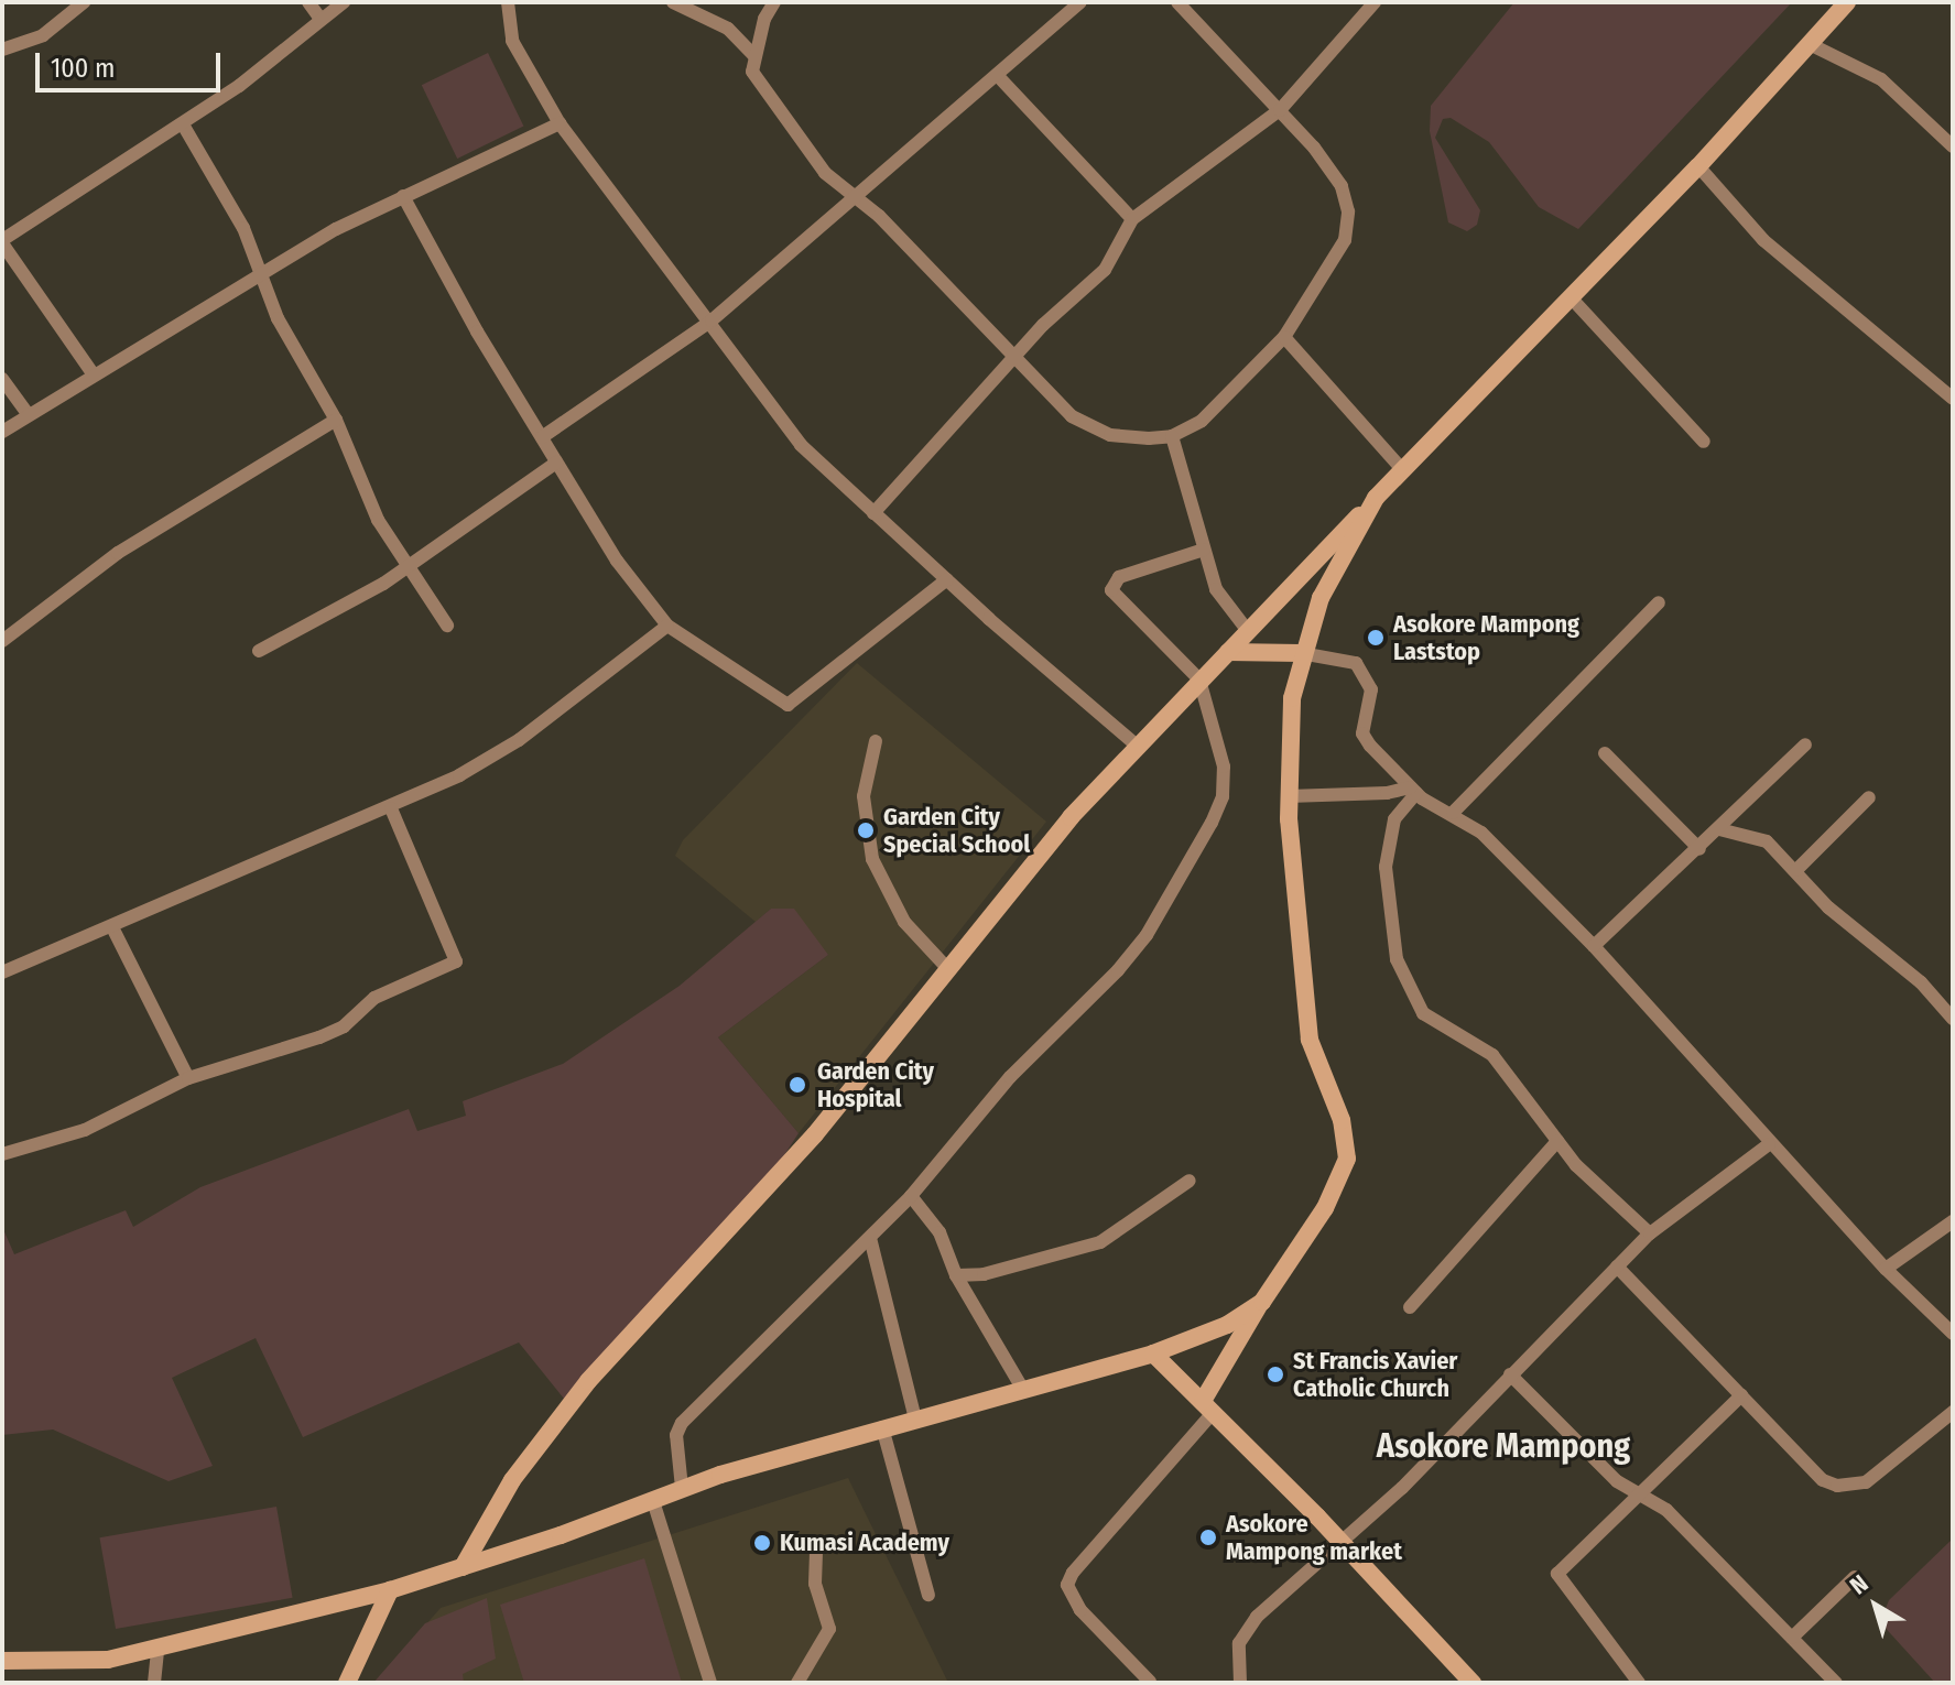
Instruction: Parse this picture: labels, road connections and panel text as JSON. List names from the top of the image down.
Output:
{
  "districts": ["Asokore Mampong"],
  "places": [
    "Asokore Mampong Laststop",
    "Garden City Special School",
    "Garden City Hospital",
    "St Francis Xavier Catholic Church",
    "Asokore Mampong market",
    "Kumasi Academy"
  ],
  "scale_bar": "100 m",
  "north": "top left"
}
